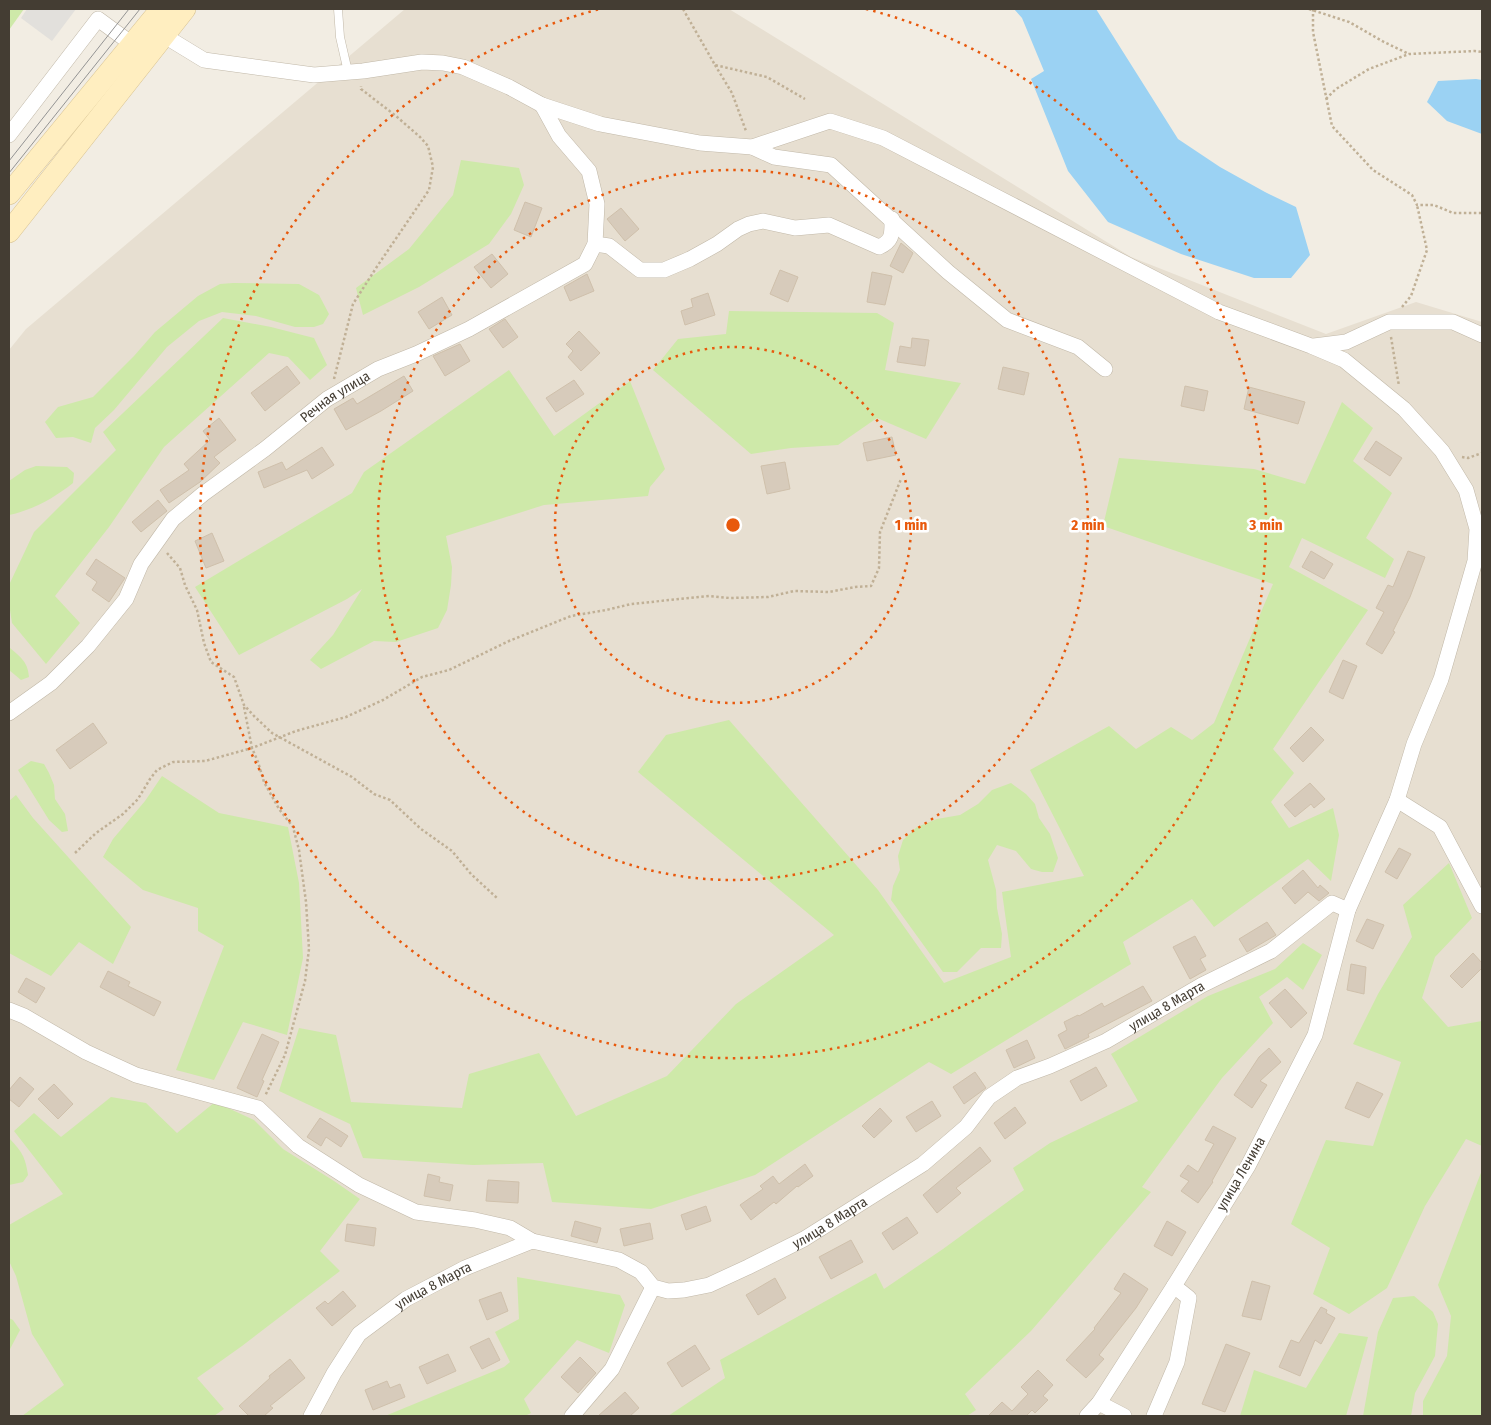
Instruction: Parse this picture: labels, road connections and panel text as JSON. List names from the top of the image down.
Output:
{
  "streets": {
    "street": ["Речная улица", "улица 8 Марта", "улица Ленина"]
  },
  "crossings": [
    ["улица 8 Марта", "улица Ленина"]
  ],
  "rings": ["1 min", "2 min", "3 min"]
}
